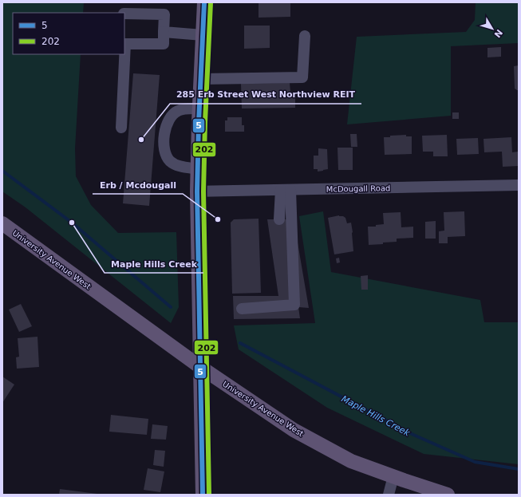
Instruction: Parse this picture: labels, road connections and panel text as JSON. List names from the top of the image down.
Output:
{
  "streets": {
    "main road": ["University Avenue West"],
    "street": ["McDougall Road"]
  },
  "water": ["Maple Hills Creek"],
  "places": ["285 Erb Street West Northview REIT", "Erb / Mcdougall", "Maple Hills Creek"],
  "lines": ["transit line 5", "transit line 202"],
  "legend": ["5", "202"],
  "north": "bottom right"
}
